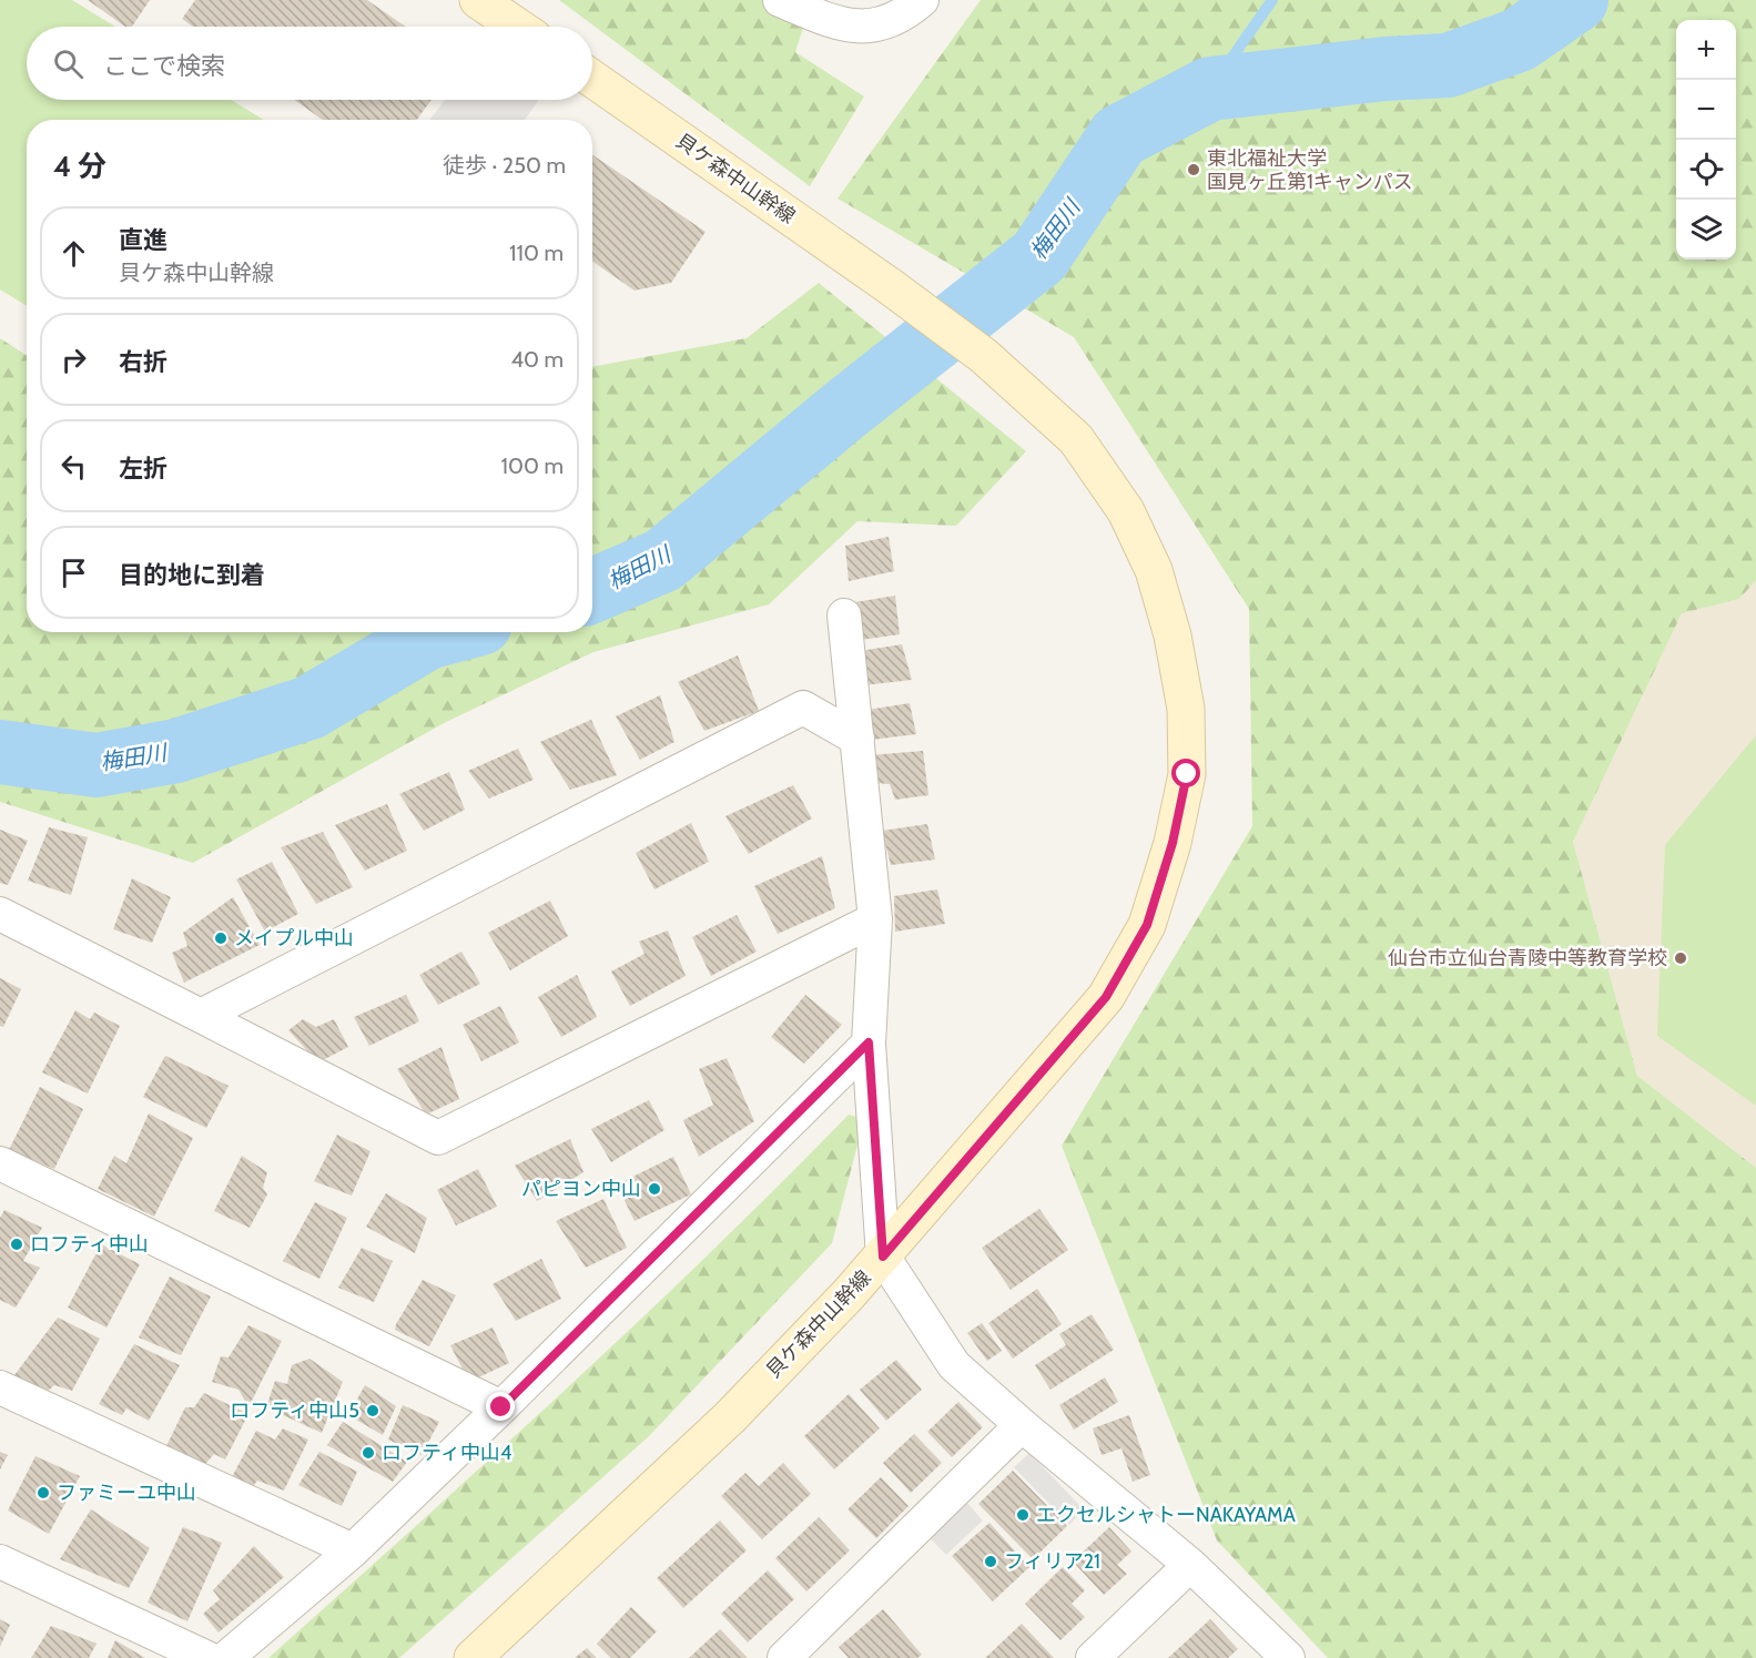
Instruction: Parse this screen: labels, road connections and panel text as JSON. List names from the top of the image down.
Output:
{
  "streets": {
    "street": ["貝ケ森中山幹線"]
  },
  "water": ["梅田川"],
  "places": [
    "東北福祉大学 国見ヶ丘第1キャンパス",
    "メイプル中山",
    "仙台市立仙台青陵中等教育学校",
    "パピヨン中山",
    "ロフティ中山",
    "ロフティ中山5",
    "ロフティ中山4",
    "ファミーユ中山",
    "エクセルシャトーNAKAYAMA",
    "フィリア21"
  ],
  "page": {
    "map_buttons": ["+", "−"],
    "search": "ここで検索",
    "heading": ["4 分", "徒歩 · 250 m"],
    "list": [
      ["直進", "貝ケ森中山幹線", "110 m"],
      ["右折", "40 m"],
      ["左折", "100 m"],
      "目的地に到着"
    ]
  }
}
